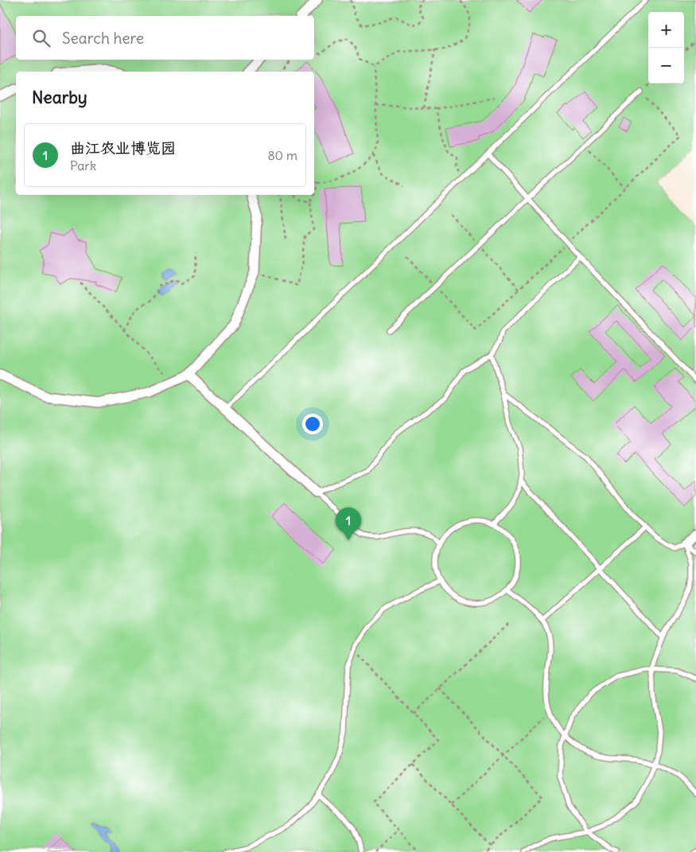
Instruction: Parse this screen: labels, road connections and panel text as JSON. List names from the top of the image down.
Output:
{
  "page": {
    "map_buttons": ["+", "−"],
    "search": "Search here",
    "heading": "Nearby",
    "list": [
      {
        "mark": "1",
        "name": "曲江农业博览园",
        "note": "Park",
        "value": "80 m"
      }
    ],
    "pins": "1"
  }
}
